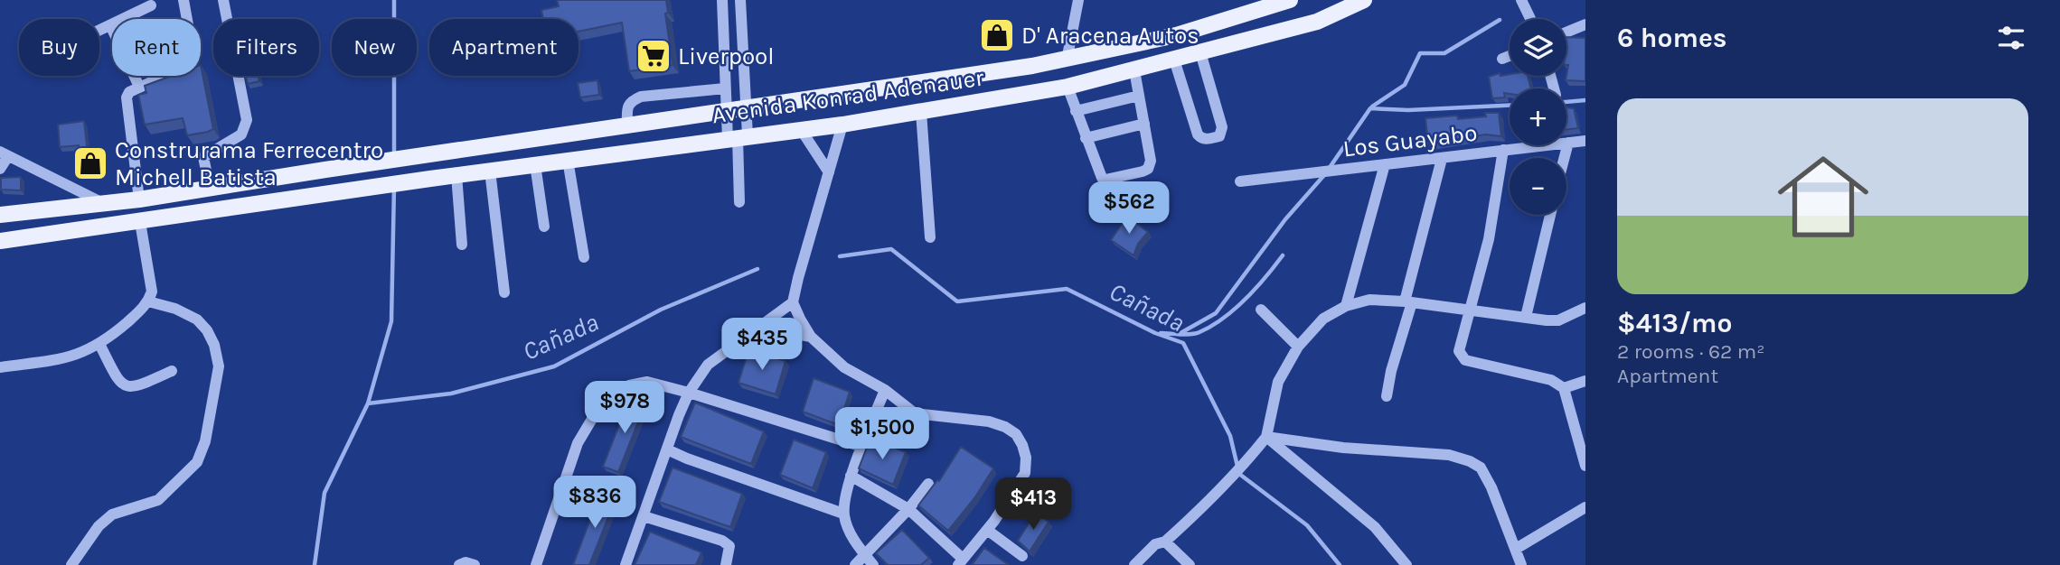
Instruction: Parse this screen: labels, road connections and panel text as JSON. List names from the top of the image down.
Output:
{
  "streets": {
    "main road": ["Avenida Konrad Adenauer"],
    "street": ["Los Guayabo"]
  },
  "water": ["Cañada"],
  "places": {
    "shop": ["D' Aracena Autos", "Construrama Ferrecentro Michell Batista"],
    "supermarket": ["Liverpool"]
  },
  "page": {
    "heading": "6 homes",
    "map_buttons": ["+", "−"],
    "chip": [
      "Buy",
      "Rent",
      "Filters",
      "New",
      "Apartment"
    ],
    "list": [
      {
        "name": "$413/mo",
        "note": "2 rooms · 62 m² · Apartment"
      }
    ],
    "price": [
      "$562",
      "$435",
      "$978",
      "$1,500",
      "$836",
      "$413"
    ]
  }
}
